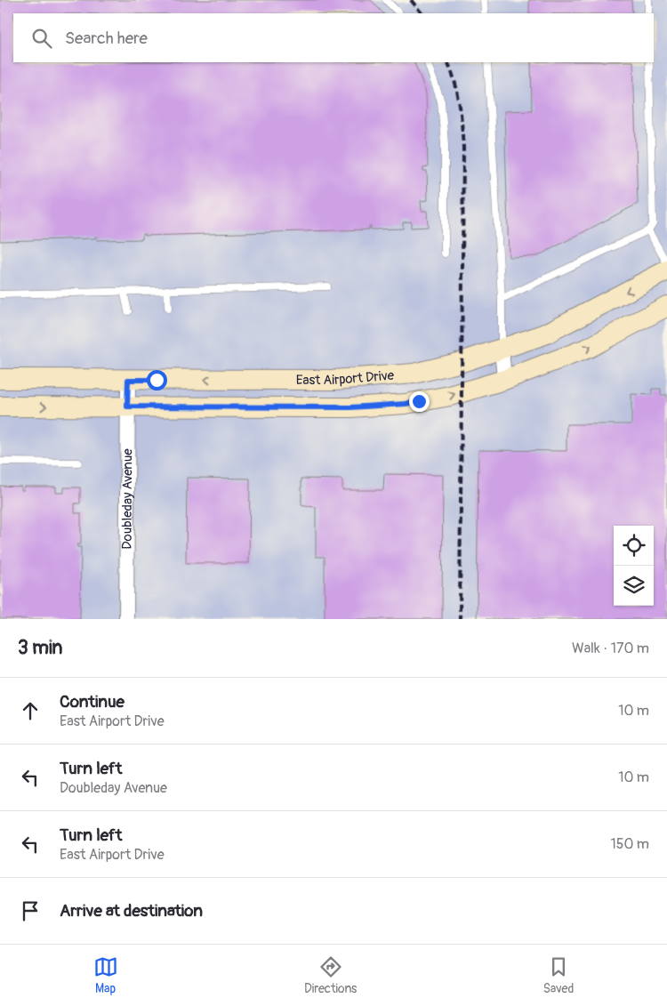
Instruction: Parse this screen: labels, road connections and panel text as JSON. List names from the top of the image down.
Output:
{
  "streets": {
    "main road": ["East Airport Drive"],
    "street": ["Doubleday Avenue"]
  },
  "crossings": [
    ["East Airport Drive", "Doubleday Avenue"]
  ],
  "page": {
    "search": "Search here",
    "heading": ["3 min", "Walk · 170 m"],
    "list": [
      ["Continue", "East Airport Drive", "10 m"],
      ["Turn left", "Doubleday Avenue", "10 m"],
      ["Turn left", "East Airport Drive", "150 m"],
      "Arrive at destination"
    ],
    "nav": ["Map", "Directions", "Saved"]
  }
}
